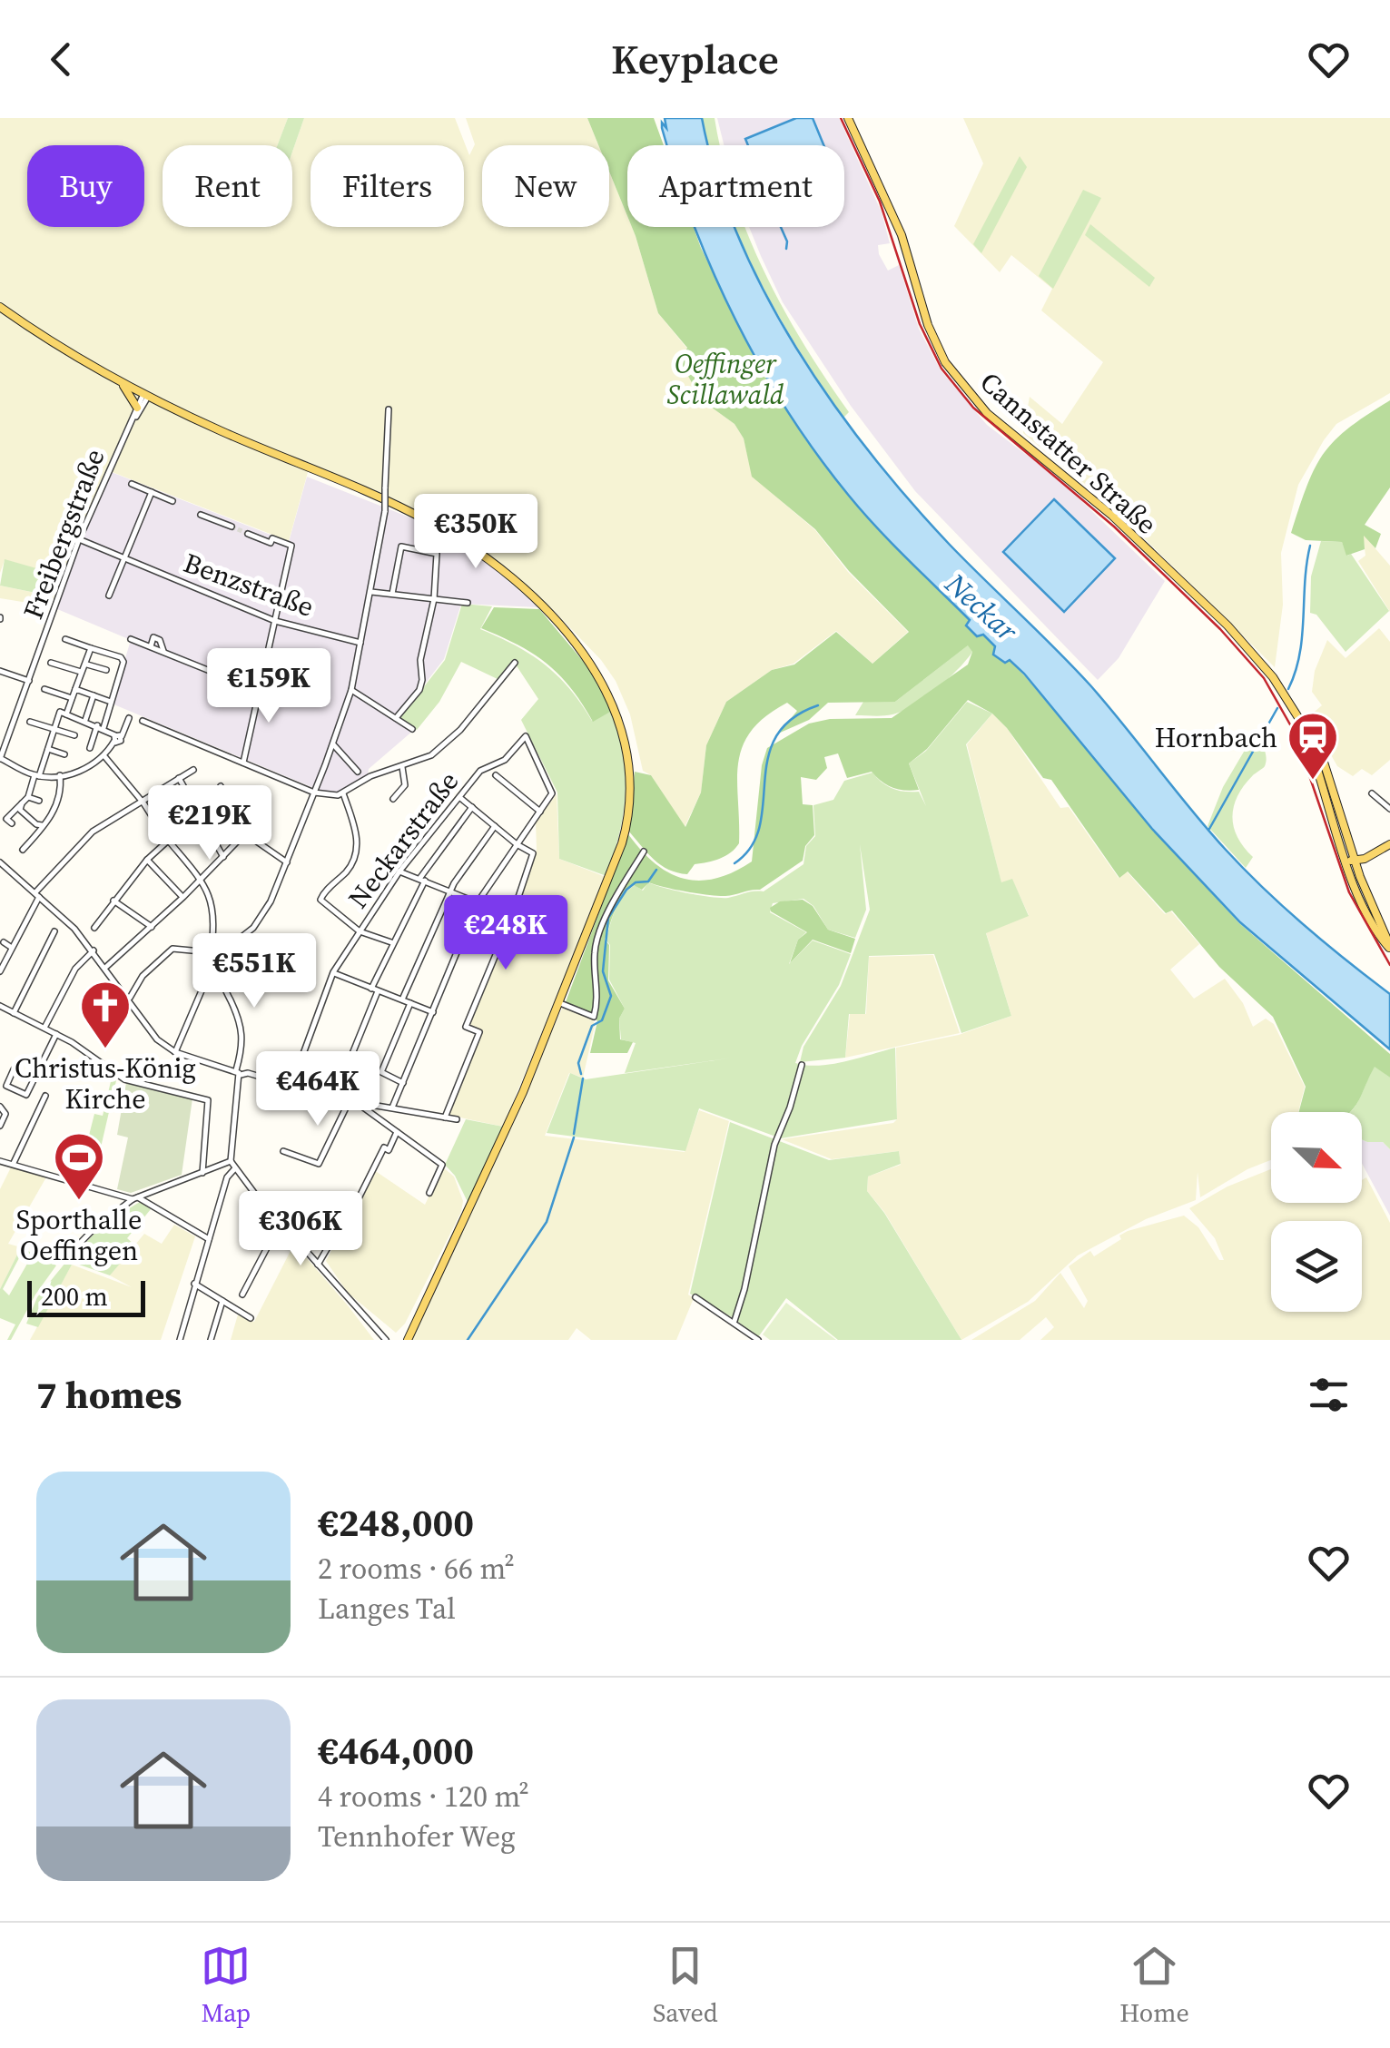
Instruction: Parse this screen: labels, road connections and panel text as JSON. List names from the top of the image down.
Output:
{
  "streets": {
    "main road": ["Cannstatter Straße"],
    "street": ["Freibergstraße", "Benzstraße", "Neckarstraße"]
  },
  "crossings": [
    ["Freibergstraße", "Benzstraße"]
  ],
  "water": ["Neckar"],
  "parks": ["Oeffinger Scillawald"],
  "places": {
    "station": ["Hornbach"],
    "church": ["Christus-König Kirche"],
    "sports": ["Sporthalle Oeffingen"]
  },
  "scale_bar": "200 m",
  "north": "bottom right",
  "page": {
    "header": "Keyplace",
    "chip": [
      "Buy",
      "Rent",
      "Filters",
      "New",
      "Apartment"
    ],
    "price": [
      "€350K",
      "€159K",
      "€219K",
      "€248K",
      "€551K",
      "€464K",
      "€306K"
    ],
    "scale": "200 m",
    "heading": "7 homes",
    "list": [
      {
        "name": "€248,000",
        "note": "2 rooms · 66 m² · Langes Tal"
      },
      {
        "name": "€464,000",
        "note": "4 rooms · 120 m² · Tennhofer Weg"
      }
    ],
    "tabs": ["Map", "Saved", "Home"]
  }
}
